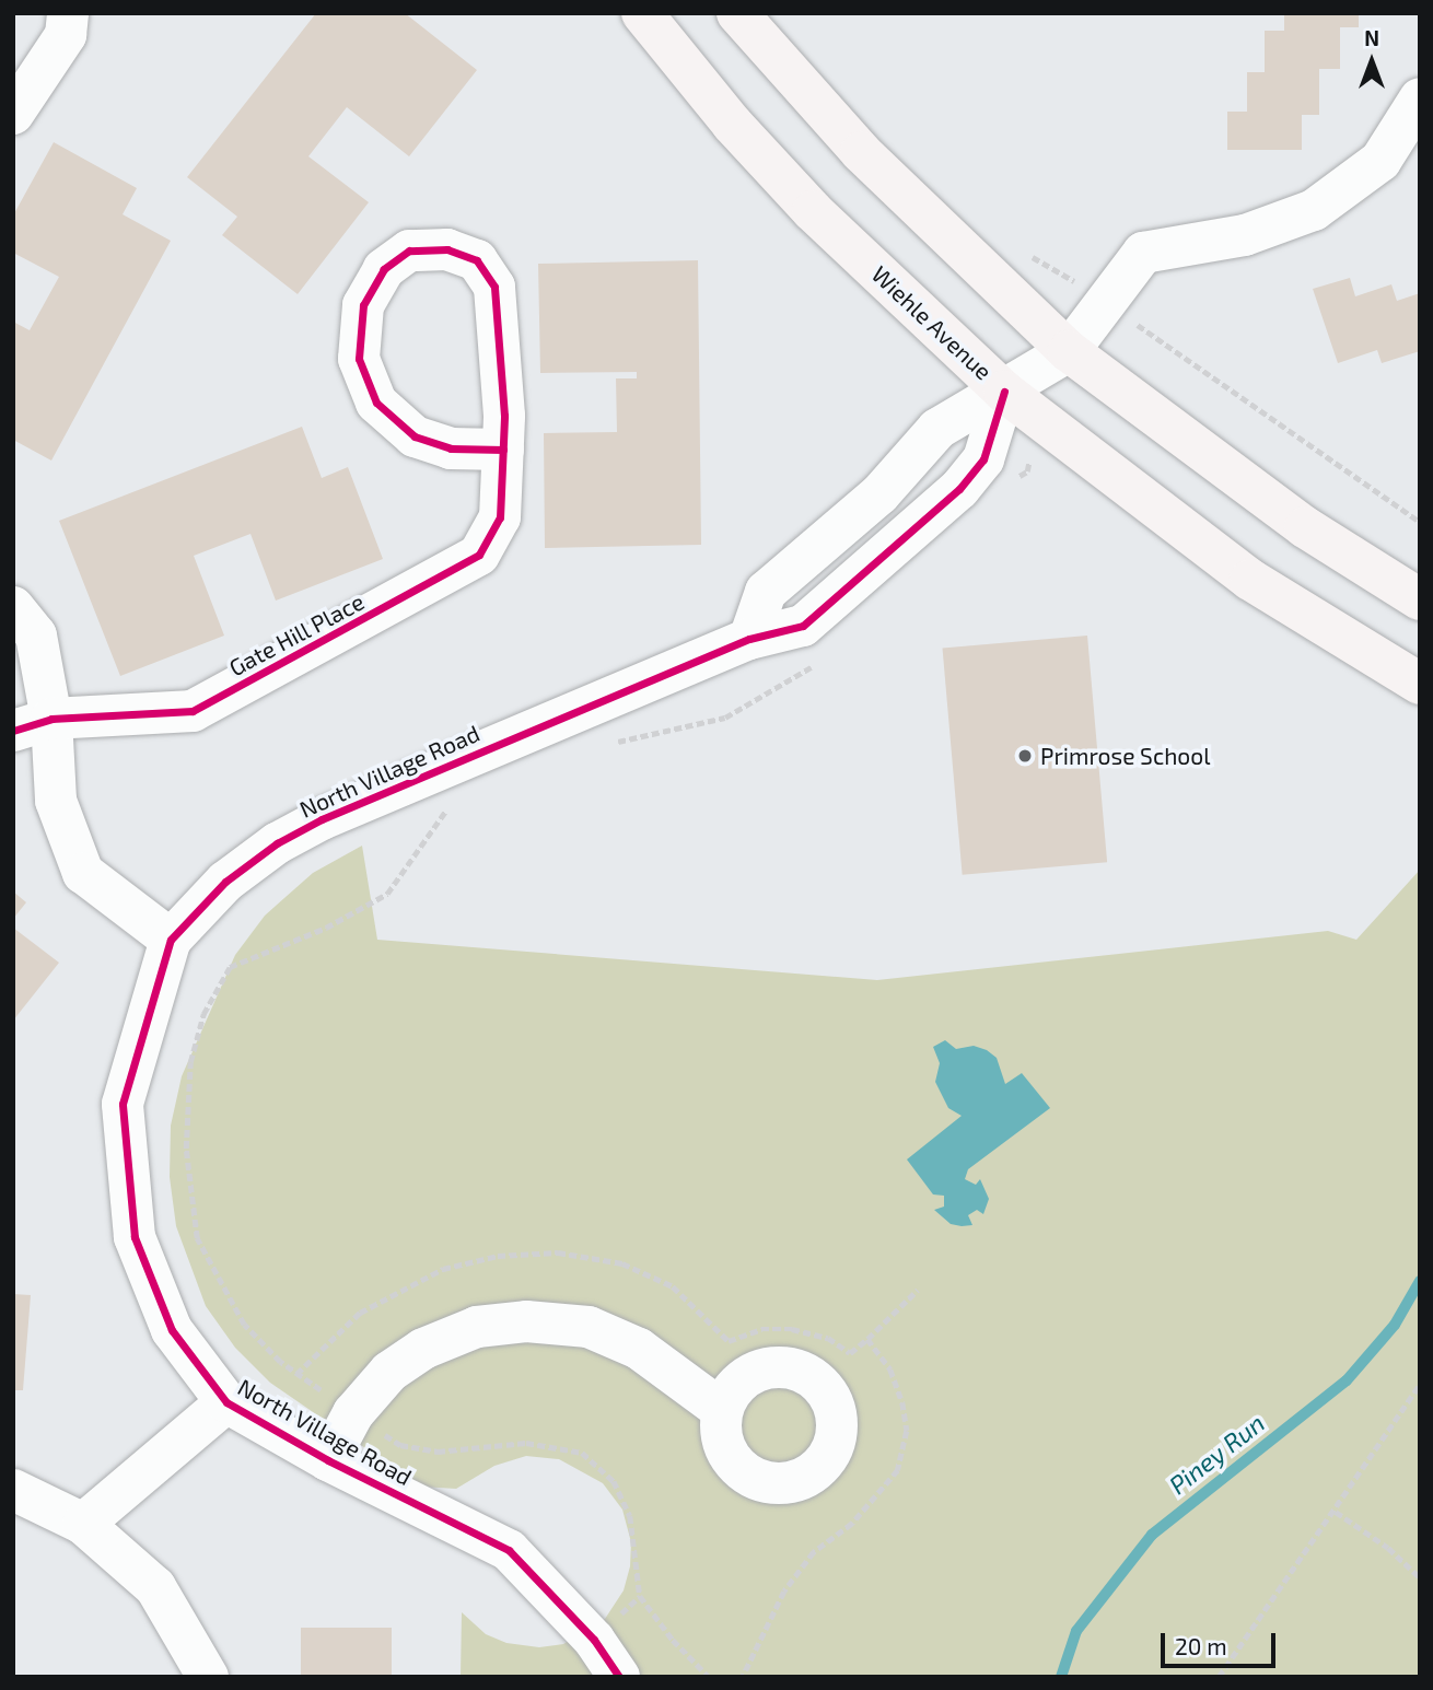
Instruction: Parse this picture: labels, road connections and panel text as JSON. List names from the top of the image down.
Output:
{
  "streets": {
    "main road": ["Wiehle Avenue"],
    "street": ["Gate Hill Place", "North Village Road"]
  },
  "crossings": [
    ["Wiehle Avenue", "North Village Road"]
  ],
  "water": ["Piney Run"],
  "places": ["Primrose School"],
  "scale_bar": "20 m",
  "north": "top"
}
